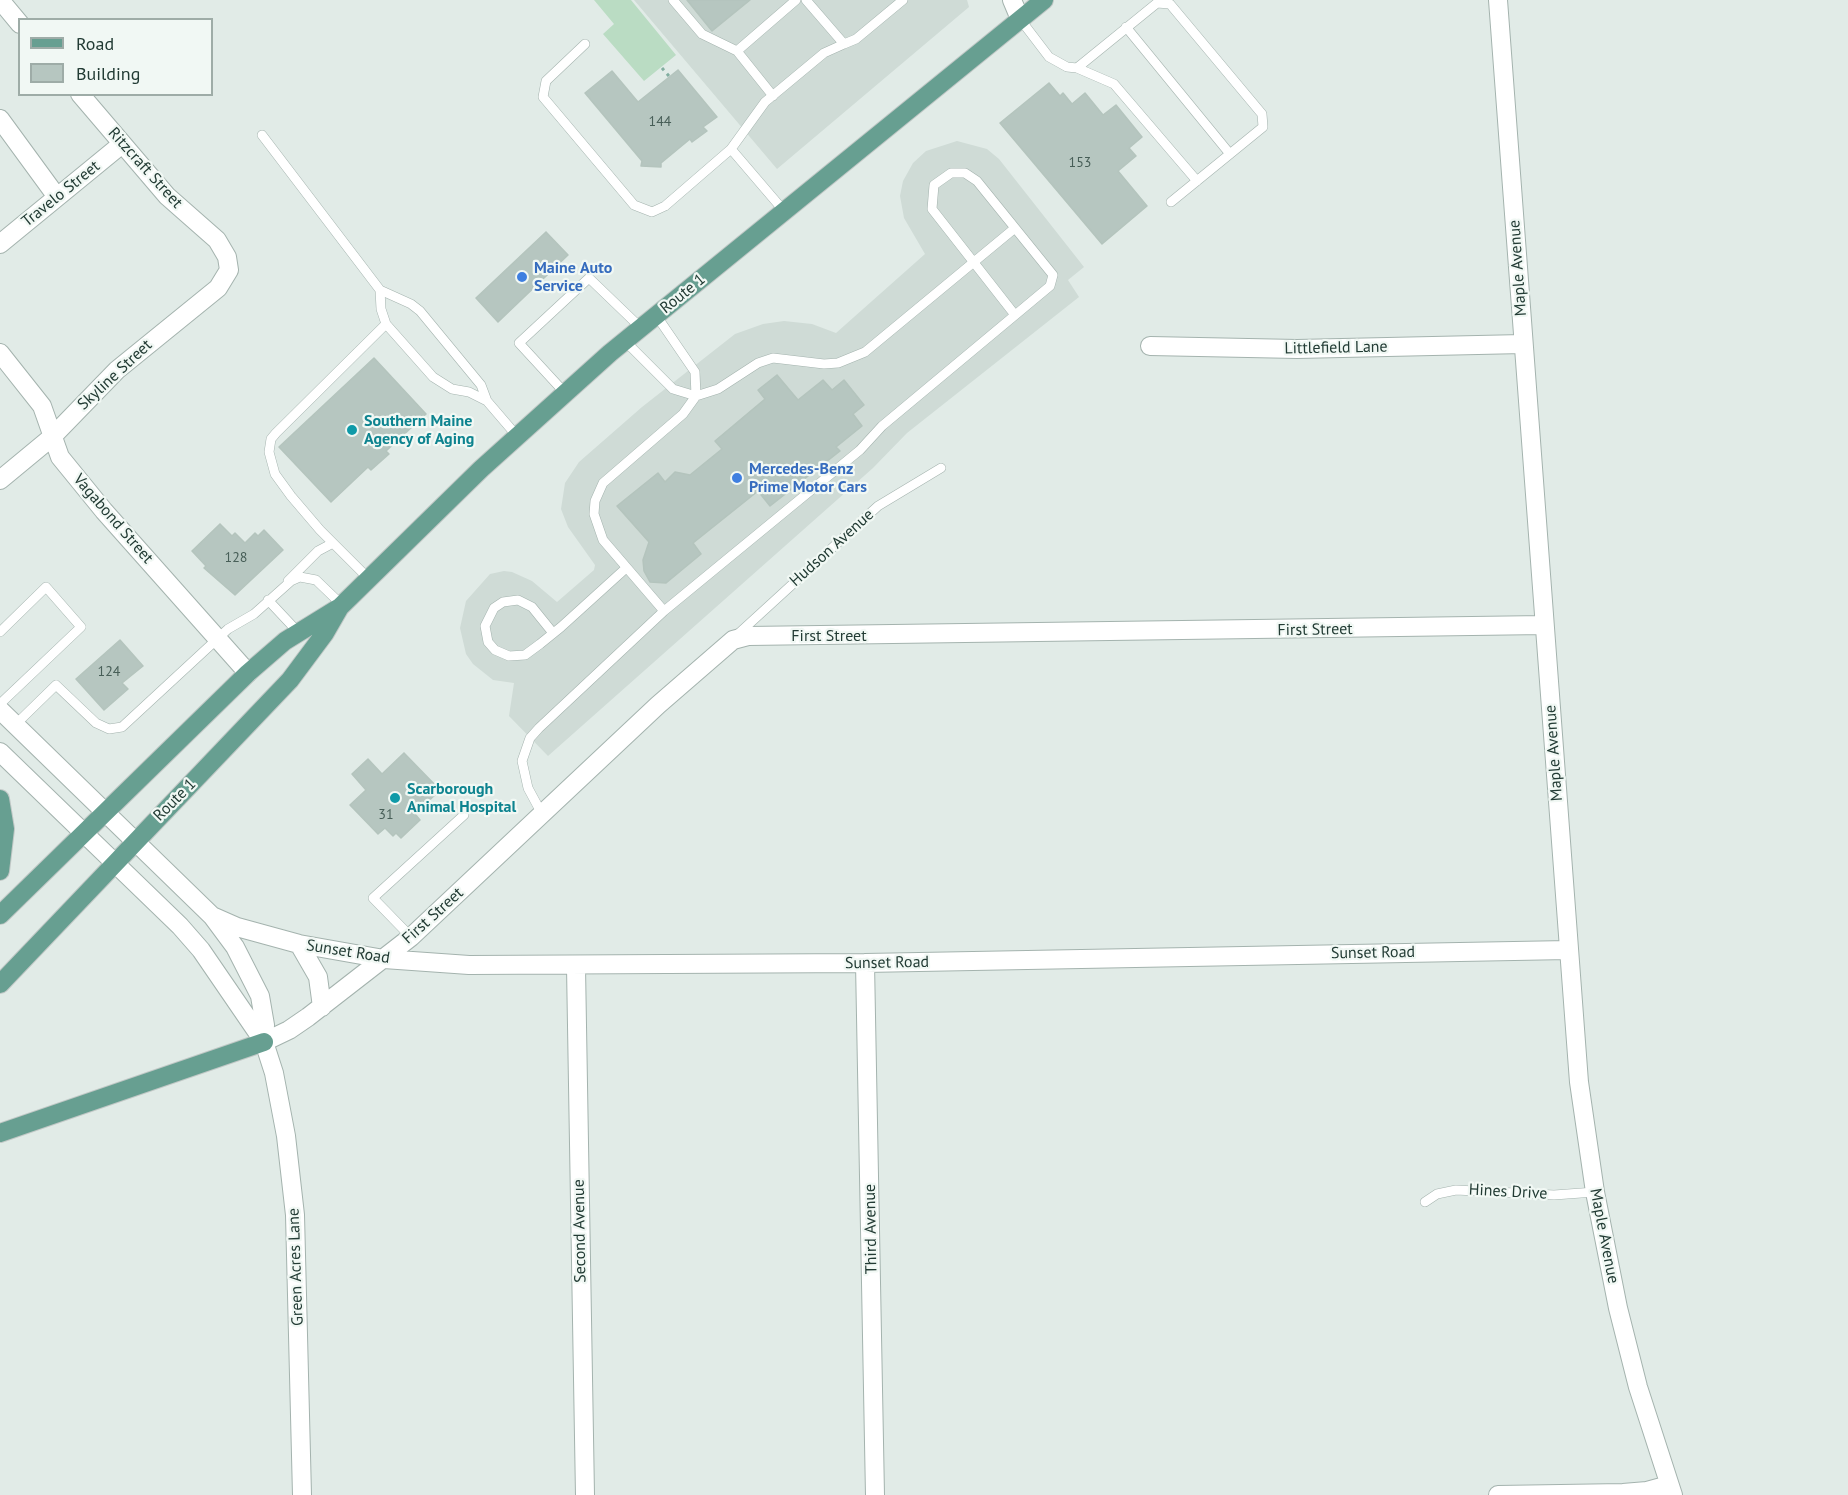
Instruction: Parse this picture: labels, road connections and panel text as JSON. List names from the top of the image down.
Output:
{
  "streets": {
    "main road": ["Route 1"],
    "street": [
      "Ritzcraft Street",
      "Travelo Street",
      "Maple Avenue",
      "Littlefield Lane",
      "Skyline Street",
      "Vagabond Street",
      "First Street",
      "Sunset Road",
      "Third Avenue",
      "Second Avenue",
      "Green Acres Lane"
    ],
    "lane": ["Hudson Avenue", "Hines Drive"]
  },
  "crossings": [
    ["Ritzcraft Street", "Travelo Street"],
    ["Ritzcraft Street", "Skyline Street"],
    ["Maple Avenue", "Littlefield Lane"],
    ["Maple Avenue", "First Street"],
    ["Maple Avenue", "Sunset Road"],
    ["Maple Avenue", "Hines Drive"],
    ["Route 1", "Vagabond Street"],
    ["Route 1", "Green Acres Lane"],
    ["Skyline Street", "Vagabond Street"],
    ["Hudson Avenue", "First Street"],
    ["First Street", "Sunset Road"],
    ["First Street", "Green Acres Lane"],
    ["Sunset Road", "Third Avenue"],
    ["Sunset Road", "Second Avenue"],
    ["Sunset Road", "Green Acres Lane"]
  ],
  "places": [
    "Maine Auto Service",
    "Southern Maine Agency of Aging",
    "Mercedes-Benz Prime Motor Cars",
    "Scarborough Animal Hospital"
  ],
  "house_numbers": [
    "144",
    "153",
    "128",
    "124",
    "31"
  ],
  "legend": ["Road", "Building"]
}
